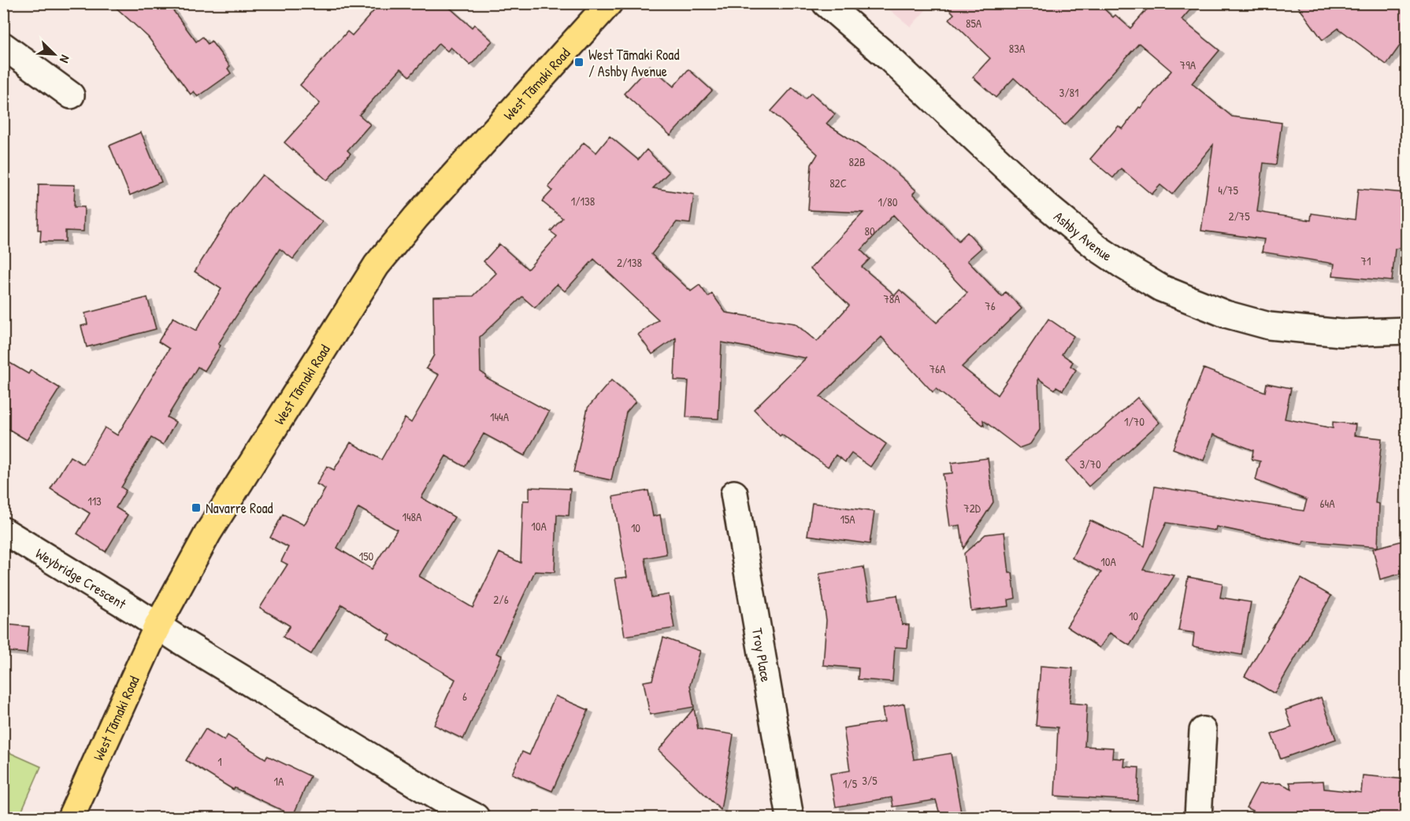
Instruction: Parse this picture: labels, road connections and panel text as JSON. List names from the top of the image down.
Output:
{
  "streets": {
    "main road": ["West Tāmaki Road"],
    "street": ["Ashby Avenue", "Weybridge Crescent", "Troy Place"]
  },
  "crossings": [
    ["West Tāmaki Road", "Weybridge Crescent"]
  ],
  "places": {
    "transit": ["West Tāmaki Road / Ashby Avenue", "Navarre Road"]
  },
  "house_numbers": [
    "85A",
    "83A",
    "79A",
    "3/81",
    "82B",
    "82C",
    "4/75",
    "1/138",
    "1/80",
    "2/75",
    "80",
    "71",
    "2/138",
    "78A",
    "76",
    "76A",
    "144A",
    "1/70",
    "3/70",
    "113",
    "64A",
    "72D",
    "148A",
    "15A",
    "10A",
    "10",
    "150",
    "10A",
    "2/6",
    "10",
    "6",
    "1",
    "3/5",
    "1A",
    "1/5"
  ],
  "north": "bottom right"
}
